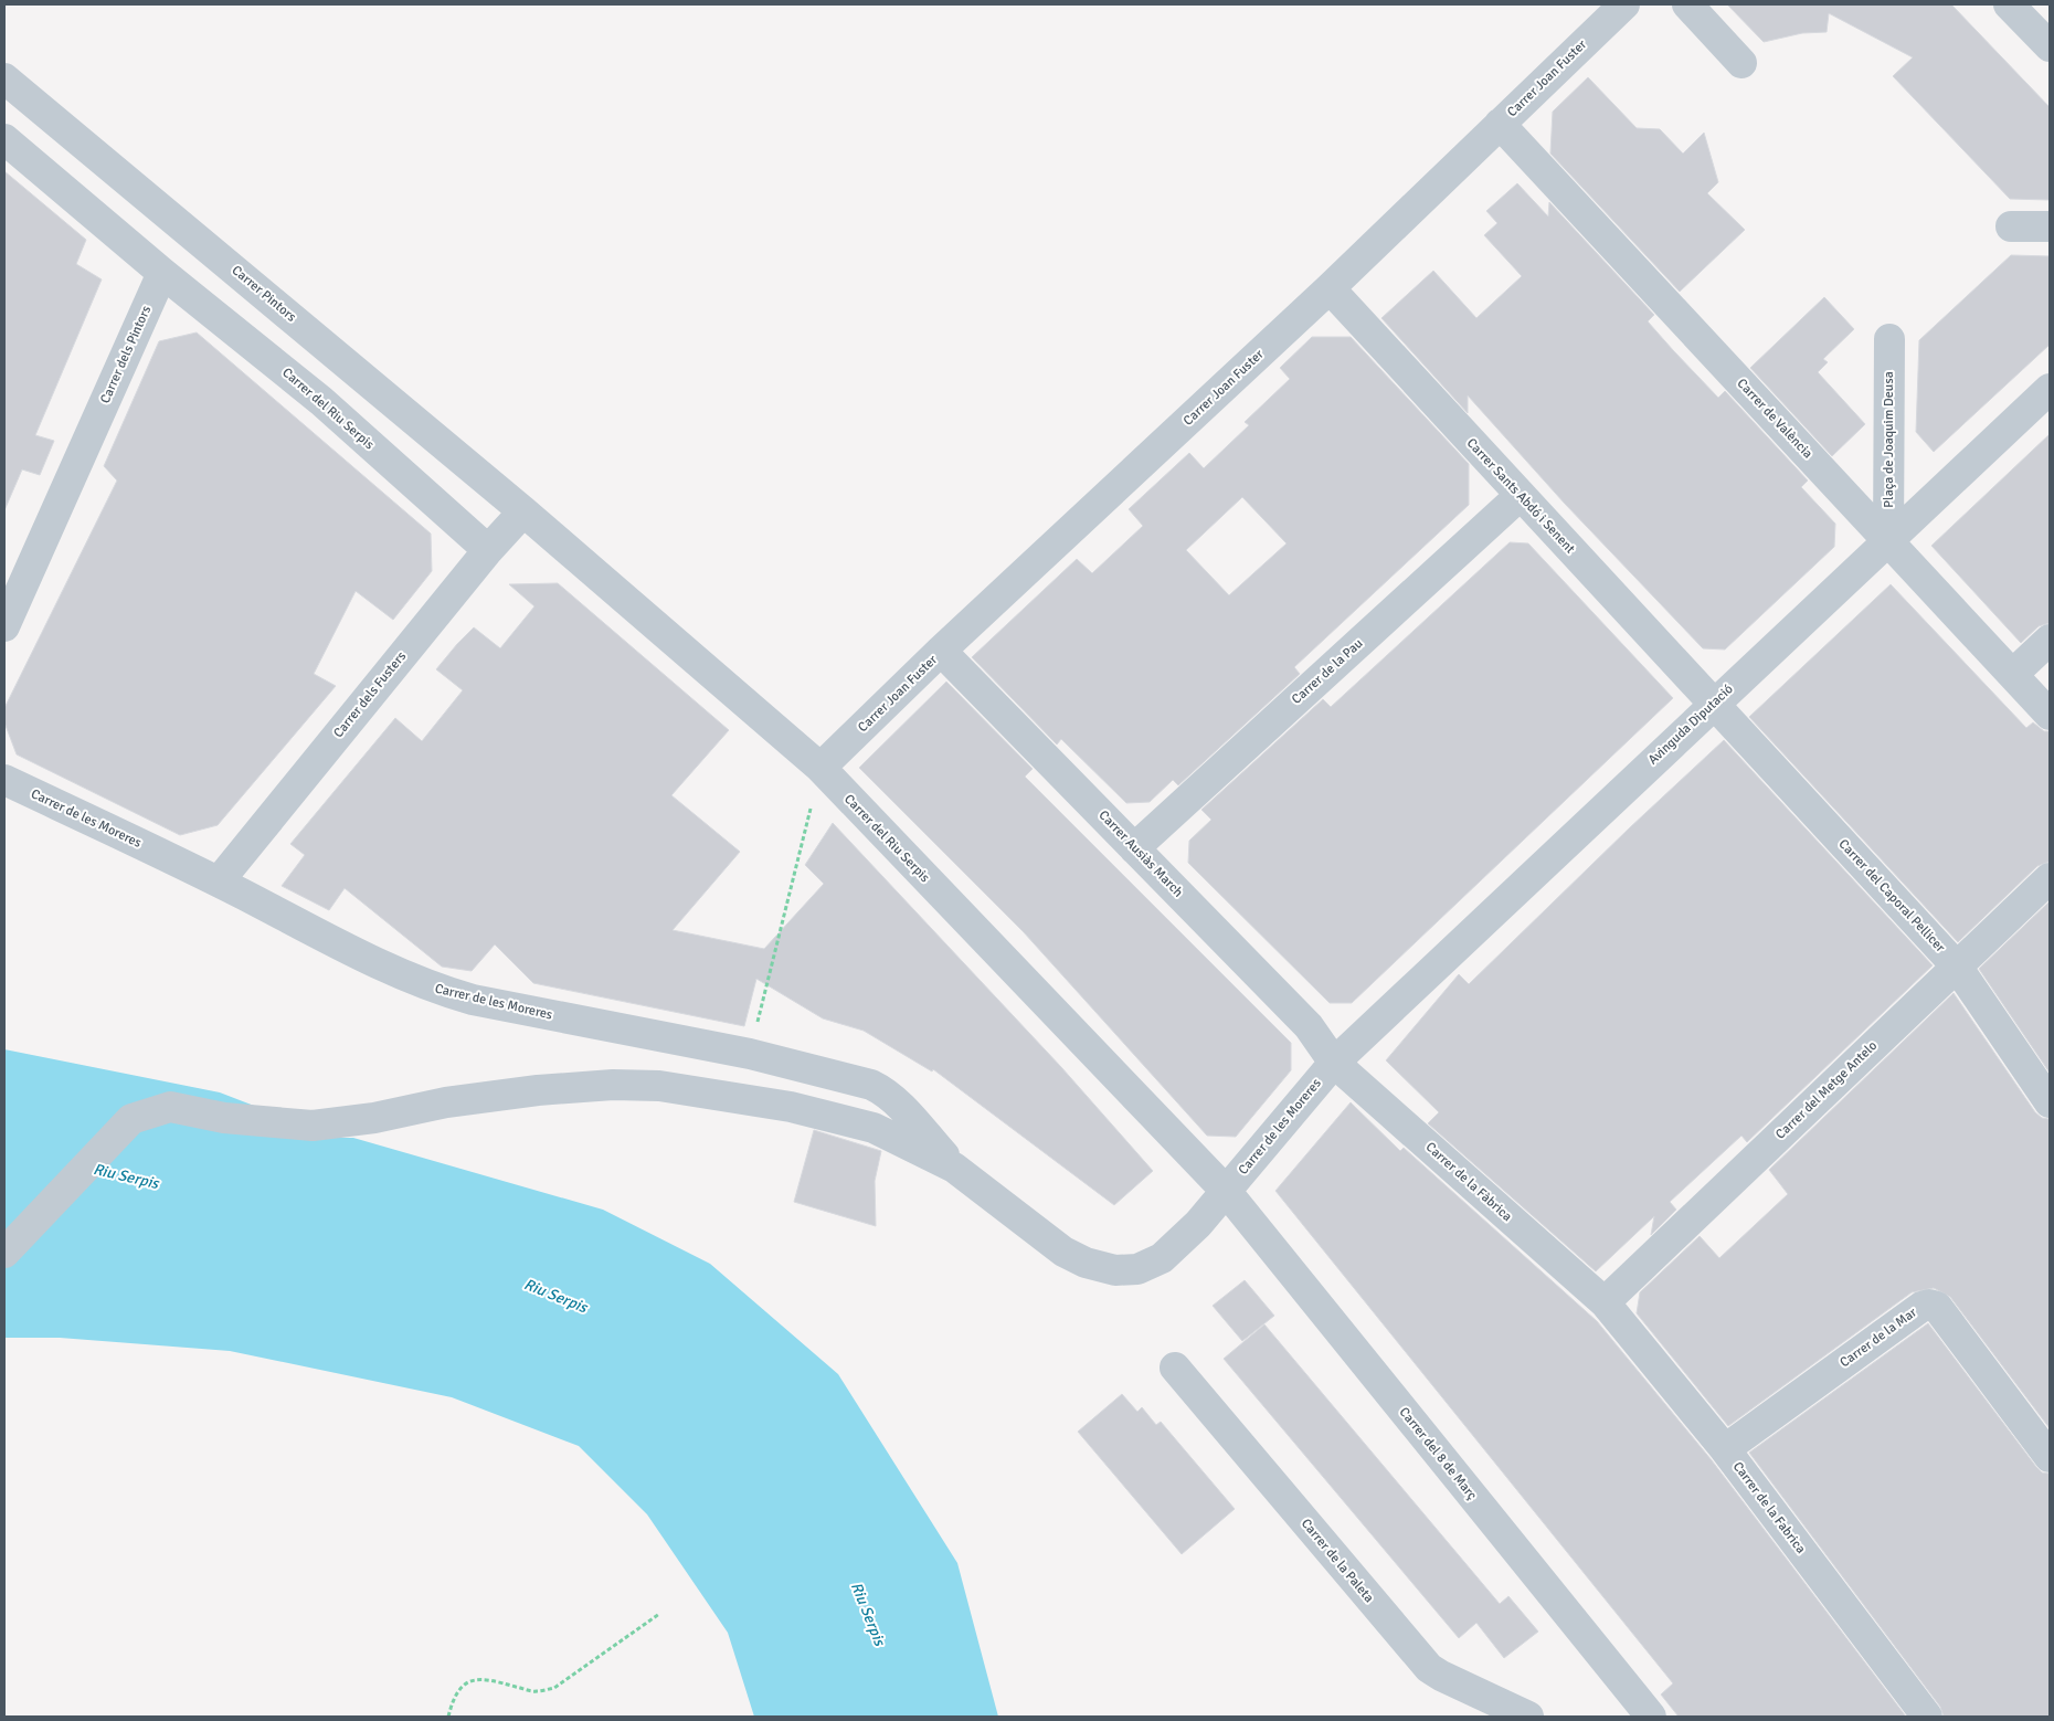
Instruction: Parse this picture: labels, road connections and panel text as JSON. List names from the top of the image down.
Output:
{
  "streets": {
    "street": [
      "Carrer Joan Fuster",
      "Carrer Pintors",
      "Carrer dels Pintors",
      "Carrer del Riu Serpis",
      "Carrer de València",
      "Plaça de Joaquim Deusa",
      "Carrer Sants Abdó i Senent",
      "Carrer de la Pau",
      "Carrer dels Fusters",
      "Avinguda Diputació",
      "Carrer de les Moreres",
      "Carrer Ausiàs March",
      "Carrer del Caporal Pellicer",
      "Carrer del Metge Antelo",
      "Carrer de la Fàbrica",
      "Carrer de la Mar",
      "Carrer del 8 de Març",
      "Carrer de la Fabrica",
      "Carrer de la Paleta"
    ]
  },
  "crossings": [
    ["Carrer Joan Fuster", "Carrer del Riu Serpis"],
    ["Carrer Joan Fuster", "Carrer de València"],
    ["Carrer Joan Fuster", "Carrer Sants Abdó i Senent"],
    ["Carrer Joan Fuster", "Carrer Ausiàs March"],
    ["Carrer Pintors", "Carrer del Riu Serpis"],
    ["Carrer Pintors", "Carrer dels Fusters"],
    ["Carrer dels Pintors", "Carrer del Riu Serpis"],
    ["Carrer del Riu Serpis", "Carrer dels Fusters"],
    ["Carrer del Riu Serpis", "Carrer de les Moreres"],
    ["Carrer del Riu Serpis", "Carrer del 8 de Març"],
    ["Carrer de València", "Plaça de Joaquim Deusa"],
    ["Carrer de València", "Avinguda Diputació"],
    ["Plaça de Joaquim Deusa", "Avinguda Diputació"],
    ["Carrer Sants Abdó i Senent", "Carrer de la Pau"],
    ["Carrer Sants Abdó i Senent", "Avinguda Diputació"],
    ["Carrer Sants Abdó i Senent", "Carrer del Caporal Pellicer"],
    ["Carrer de la Pau", "Carrer Ausiàs March"],
    ["Carrer dels Fusters", "Carrer de les Moreres"],
    ["Avinguda Diputació", "Carrer de les Moreres"],
    ["Avinguda Diputació", "Carrer Ausiàs March"],
    ["Avinguda Diputació", "Carrer del Caporal Pellicer"],
    ["Avinguda Diputació", "Carrer de la Fàbrica"],
    ["Carrer de les Moreres", "Carrer Ausiàs March"],
    ["Carrer de les Moreres", "Carrer de la Fàbrica"],
    ["Carrer de les Moreres", "Carrer del 8 de Març"],
    ["Carrer Ausiàs March", "Carrer de la Fàbrica"],
    ["Carrer del Caporal Pellicer", "Carrer del Metge Antelo"],
    ["Carrer del Metge Antelo", "Carrer de la Fàbrica"],
    ["Carrer del Metge Antelo", "Carrer de la Fabrica"],
    ["Carrer de la Fàbrica", "Carrer de la Fabrica"],
    ["Carrer de la Mar", "Carrer de la Fabrica"]
  ],
  "water": ["Riu Serpis"]
}
